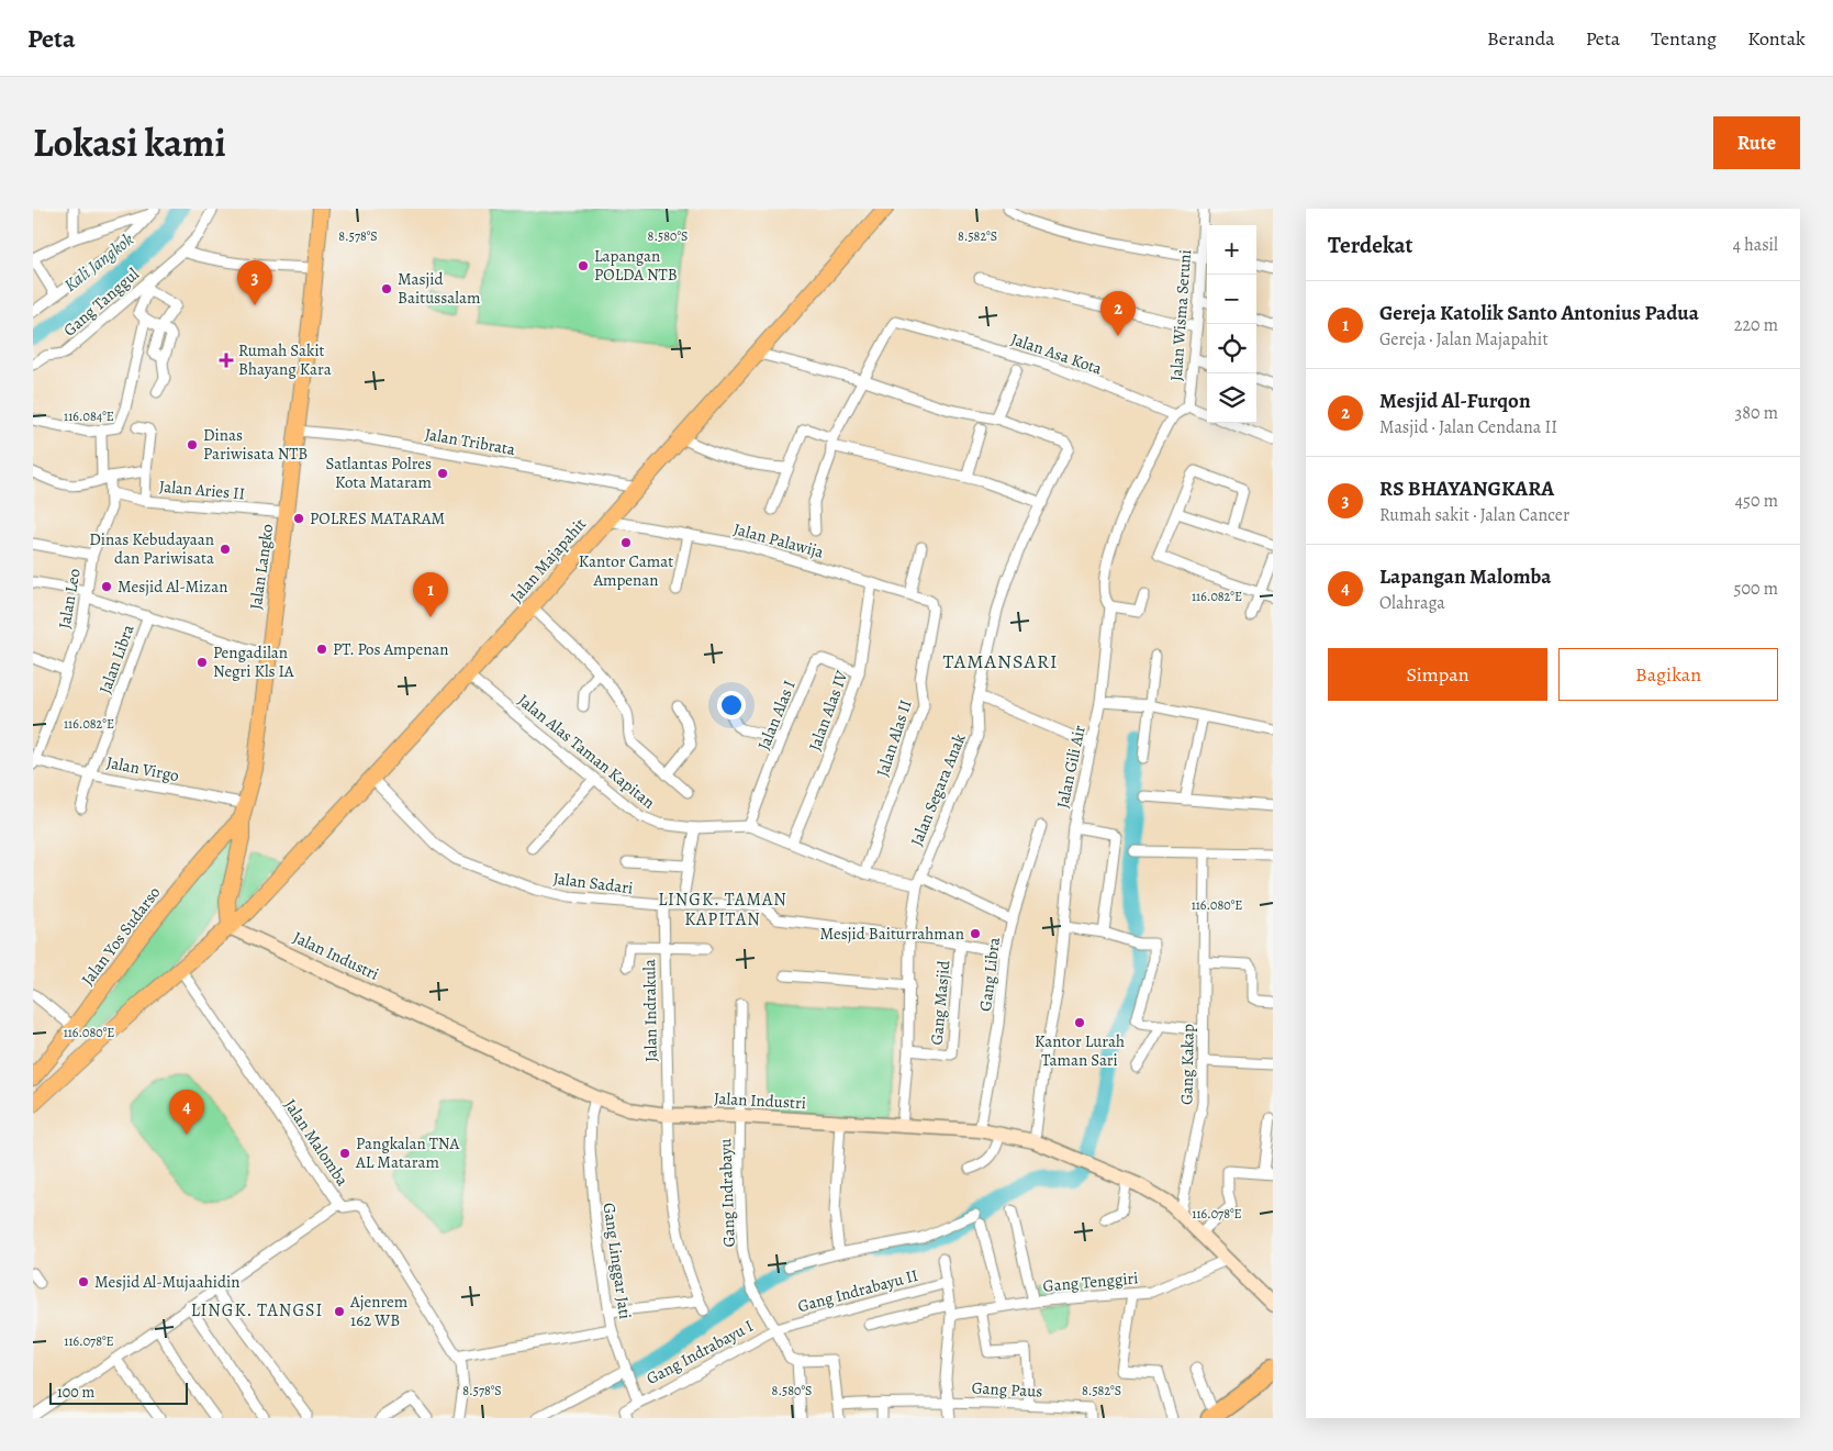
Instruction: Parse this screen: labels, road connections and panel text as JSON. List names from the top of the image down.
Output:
{
  "streets": {
    "main road": ["Jalan Majapahit", "Jalan Langko", "Jalan Yos Sudarso"],
    "street": [
      "Gang Tanggul",
      "Jalan Wisma Seruni",
      "Jalan Asa Kota",
      "Jalan Tribrata",
      "Jalan Aries II",
      "Jalan Palawija",
      "Jalan Leo",
      "Jalan Libra",
      "Jalan Alas IV",
      "Jalan Alas I",
      "Jalan Alas II",
      "Jalan Alas Taman Kapitan",
      "Jalan Gili Air",
      "Jalan Virgo",
      "Jalan Segara Anak",
      "Jalan Sadari",
      "Jalan Industri",
      "Gang Libra",
      "Gang Masjid",
      "Jalan Indrakula",
      "Gang Kakap",
      "Jalan Malomba",
      "Gang Indrabayu",
      "Gang Linggar Jati",
      "Gang Tenggiri",
      "Gang Indrabayu II",
      "Gang Indrabayu I",
      "Gang Paus"
    ]
  },
  "crossings": [
    ["Jalan Asa Kota", "Jalan Gili Air"],
    ["Jalan Tribrata", "Jalan Majapahit"],
    ["Jalan Tribrata", "Jalan Langko"],
    ["Jalan Aries II", "Jalan Langko"],
    ["Jalan Palawija", "Jalan Majapahit"],
    ["Jalan Palawija", "Jalan Alas IV"],
    ["Jalan Palawija", "Jalan Alas II"],
    ["Jalan Majapahit", "Jalan Langko"],
    ["Jalan Majapahit", "Jalan Alas Taman Kapitan"],
    ["Jalan Majapahit", "Jalan Sadari"],
    ["Jalan Majapahit", "Jalan Industri"],
    ["Jalan Langko", "Jalan Virgo"],
    ["Jalan Langko", "Jalan Yos Sudarso"],
    ["Jalan Langko", "Jalan Industri"],
    ["Jalan Leo", "Jalan Virgo"],
    ["Jalan Libra", "Jalan Virgo"],
    ["Jalan Alas IV", "Jalan Alas I"],
    ["Jalan Alas IV", "Jalan Alas Taman Kapitan"],
    ["Jalan Alas I", "Jalan Alas Taman Kapitan"],
    ["Jalan Alas II", "Jalan Alas Taman Kapitan"],
    ["Jalan Alas Taman Kapitan", "Jalan Segara Anak"],
    ["Jalan Gili Air", "Jalan Industri"],
    ["Jalan Segara Anak", "Jalan Sadari"],
    ["Jalan Segara Anak", "Jalan Industri"],
    ["Jalan Segara Anak", "Gang Masjid"],
    ["Jalan Sadari", "Gang Masjid"],
    ["Jalan Sadari", "Jalan Indrakula"],
    ["Jalan Industri", "Gang Libra"],
    ["Jalan Industri", "Jalan Indrakula"],
    ["Jalan Industri", "Gang Kakap"],
    ["Jalan Industri", "Gang Indrabayu"],
    ["Jalan Industri", "Gang Linggar Jati"],
    ["Jalan Industri", "Gang Tenggiri"],
    ["Gang Libra", "Gang Masjid"],
    ["Jalan Indrakula", "Gang Linggar Jati"],
    ["Gang Indrabayu", "Gang Indrabayu II"],
    ["Gang Indrabayu", "Gang Indrabayu I"],
    ["Gang Linggar Jati", "Gang Indrabayu I"],
    ["Gang Indrabayu II", "Gang Indrabayu I"]
  ],
  "districts": ["TAMANSARI", "LINGK. TAMAN KAPITAN", "LINGK. TANGSI"],
  "water": ["Kali Jangkok"],
  "places": {
    "other": [
      "Lapangan POLDA NTB",
      "Masjid Baitussalam",
      "Dinas Pariwisata NTB",
      "Satlantas Polres Kota Mataram",
      "POLRES MATARAM",
      "Kantor Camat Ampenan",
      "Dinas Kebudayaan dan Pariwisata",
      "Mesjid Al-Mizan",
      "PT. Pos Ampenan",
      "Pengadilan Negri Kls IA",
      "Mesjid Baiturrahman",
      "Kantor Lurah Taman Sari",
      "Pangkalan TNA AL Mataram",
      "Mesjid Al-Mujaahidin",
      "Ajenrem 162 WB"
    ],
    "health": ["Rumah Sakit Bhayang Kara"]
  },
  "scale_bar": "100 m",
  "page": {
    "header": "Peta",
    "nav": [
      "Beranda",
      "Peta",
      "Tentang",
      "Kontak"
    ],
    "title": "Lokasi kami",
    "buttons": [
      "Rute",
      ["Simpan", "Bagikan"]
    ],
    "heading": ["Terdekat", "4 hasil"],
    "map_buttons": ["+", "−"],
    "pins": [
      "3",
      "2",
      "1",
      "4"
    ],
    "list": [
      {
        "mark": "1",
        "name": "Gereja Katolik Santo Antonius Padua",
        "note": "Gereja · Jalan Majapahit",
        "value": "220 m"
      },
      {
        "mark": "2",
        "name": "Mesjid Al-Furqon",
        "note": "Masjid · Jalan Cendana II",
        "value": "380 m"
      },
      {
        "mark": "3",
        "name": "RS BHAYANGKARA",
        "note": "Rumah sakit · Jalan Cancer",
        "value": "450 m"
      },
      {
        "mark": "4",
        "name": "Lapangan Malomba",
        "note": "Olahraga",
        "value": "500 m"
      }
    ],
    "scale": "100 m"
  },
  "coordinates": [
    "8.578°S",
    "8.580°S",
    "8.582°S",
    "116.084°E",
    "116.082°E",
    "116.080°E",
    "116.078°E"
  ]
}
